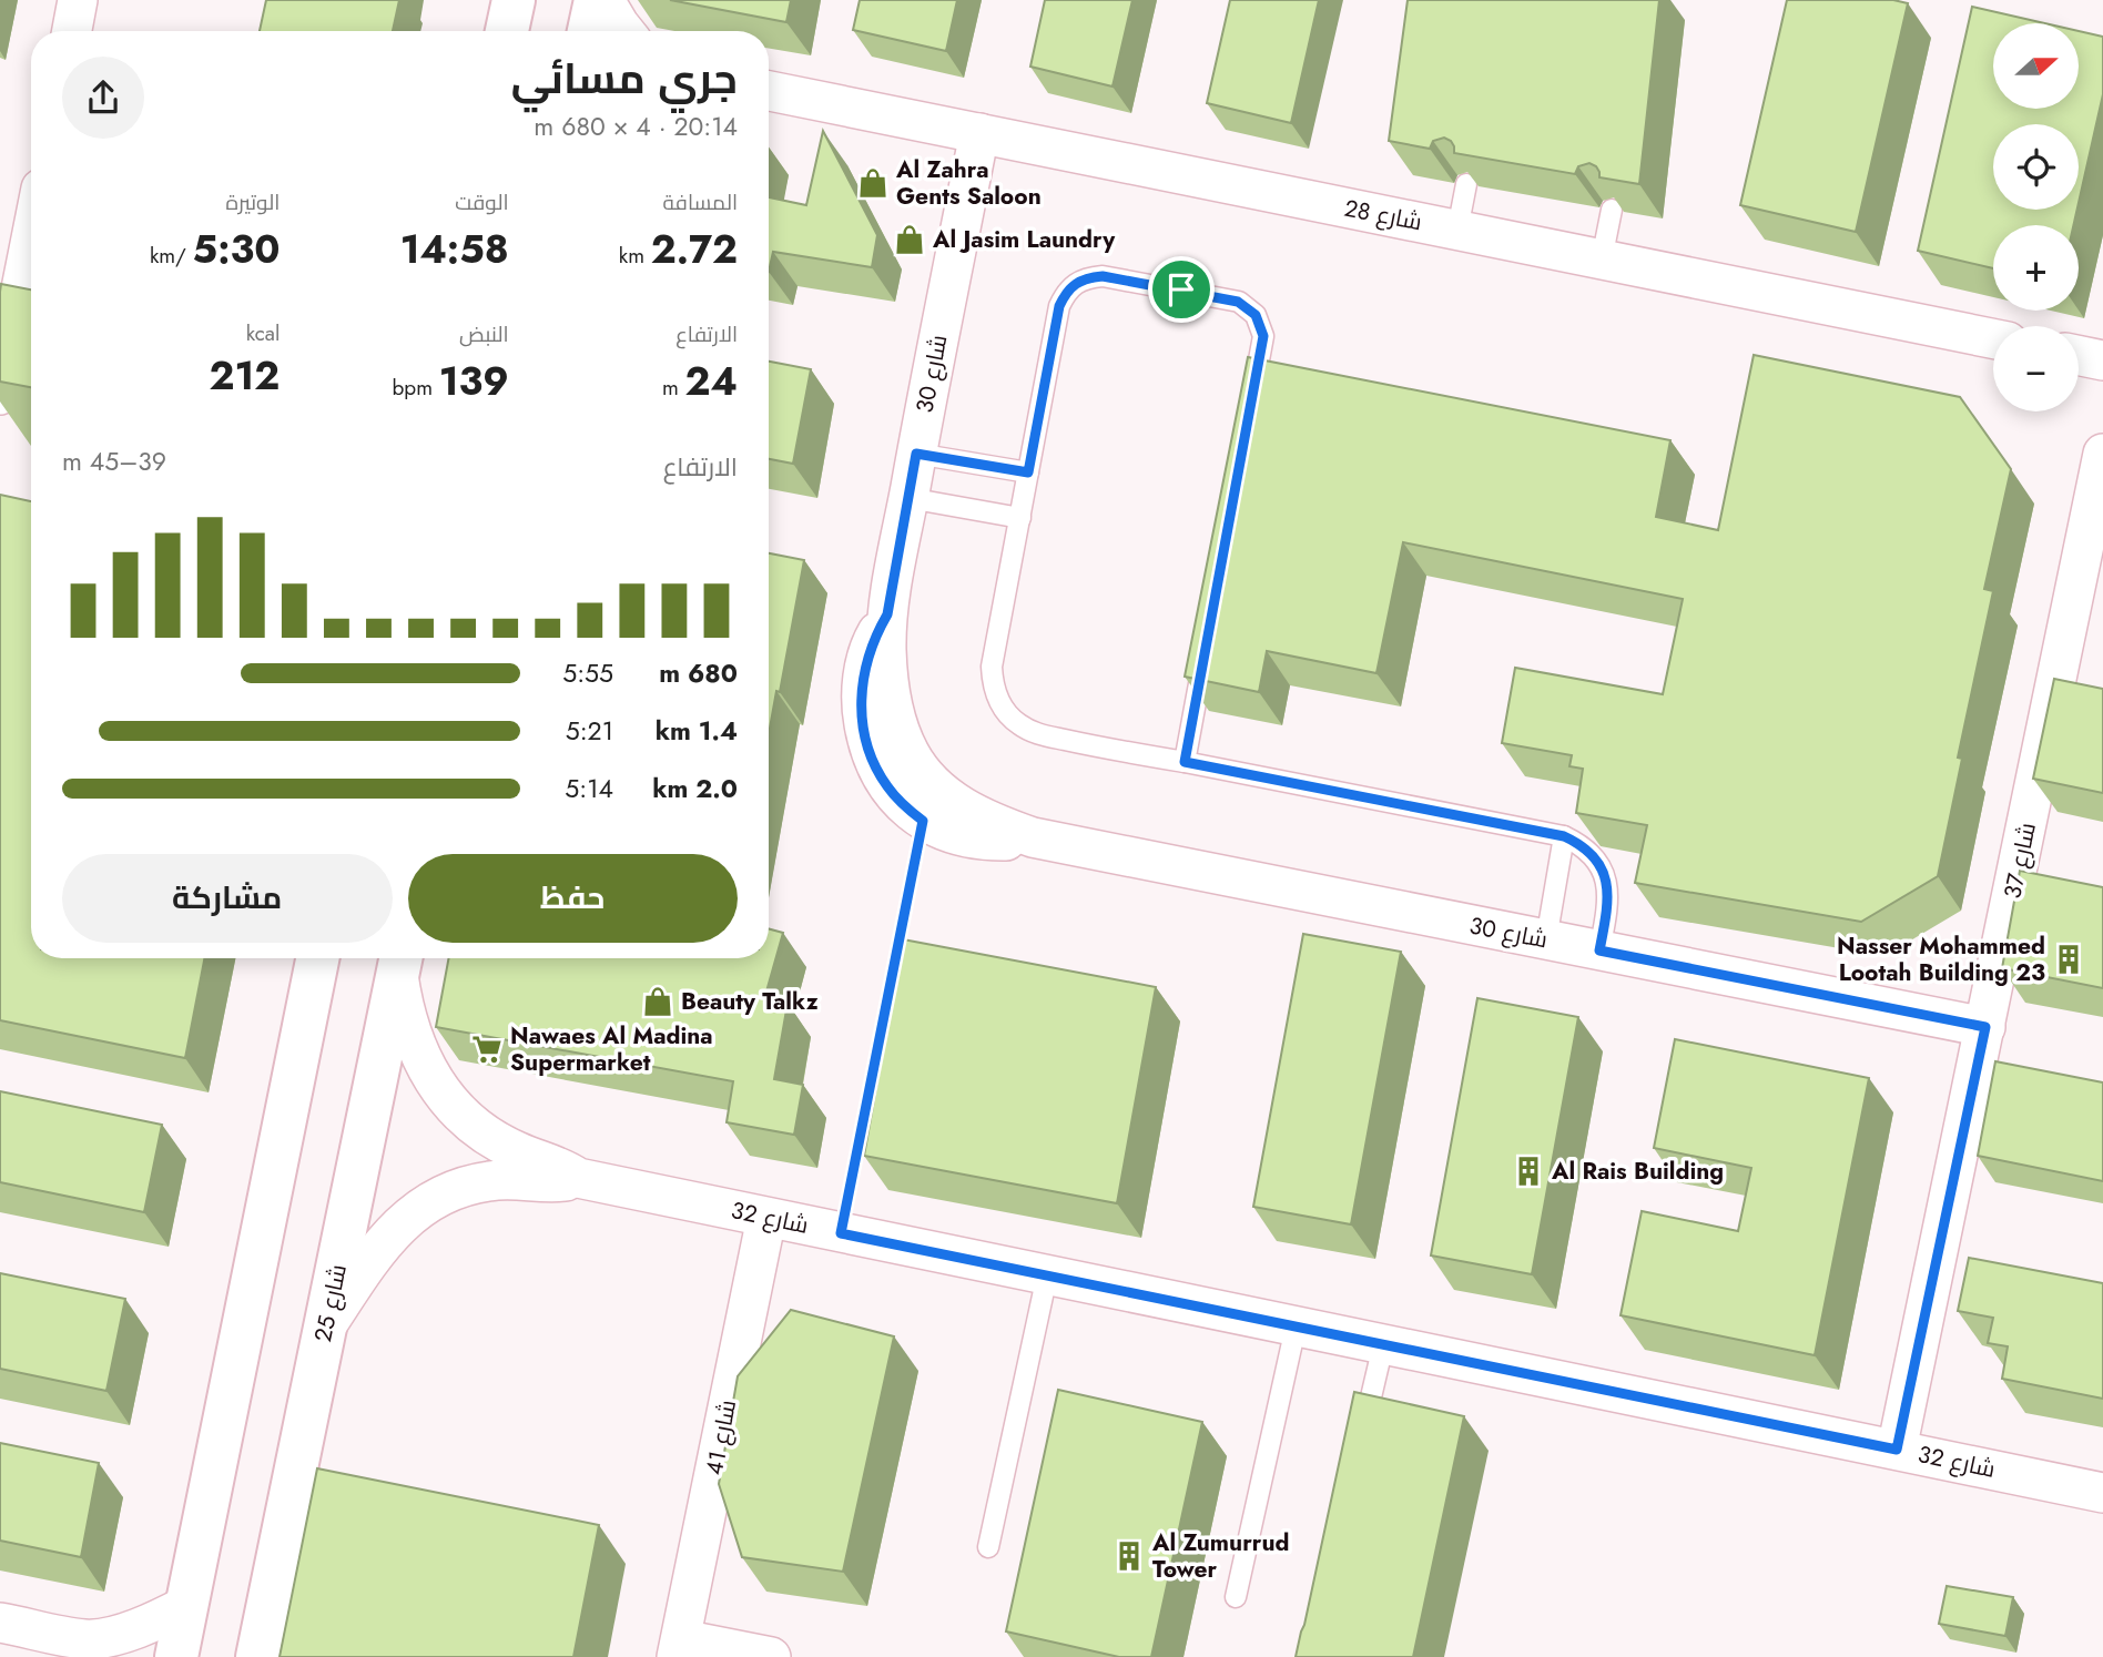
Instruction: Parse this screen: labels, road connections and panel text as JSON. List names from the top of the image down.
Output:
{
  "streets": {
    "street": [
      "شارع 28",
      "شارع 30",
      "شارع 37",
      "شارع 32",
      "شارع 25",
      "شارع 41"
    ]
  },
  "crossings": [
    ["شارع 28", "شارع 30"],
    ["شارع 30", "شارع 37"],
    ["شارع 37", "شارع 32"],
    ["شارع 32", "شارع 25"],
    ["شارع 32", "شارع 41"]
  ],
  "places": {
    "shop": ["Al Zahra Gents Saloon", "Al Jasim Laundry", "Beauty Talkz"],
    "building": ["Nasser Mohammed Lootah Building 23", "Al Rais Building", "Al Zumurrud Tower"],
    "supermarket": ["Nawaes Al Madina Supermarket"]
  },
  "north": "right",
  "page": {
    "map_buttons": ["+", "−"],
    "heading": ["جري مسائي", "20:14 · 4 × 680 m"],
    "stats": [
      ["المسافة", "2.72 km"],
      ["الوقت", "14:58"],
      ["الوتيرة", "5:30 /km"],
      ["الارتفاع", "24 m"],
      ["النبض", "139 bpm"],
      ["kcal", "212"]
    ],
    "chart": ["الارتفاع", "39–45 m"],
    "list": [
      {
        "name": "680 m",
        "note": "5:55"
      },
      {
        "name": "1.4 km",
        "note": "5:21"
      },
      {
        "name": "2.0 km",
        "note": "5:14"
      }
    ],
    "buttons": ["حفظ", "مشاركة"]
  }
}
